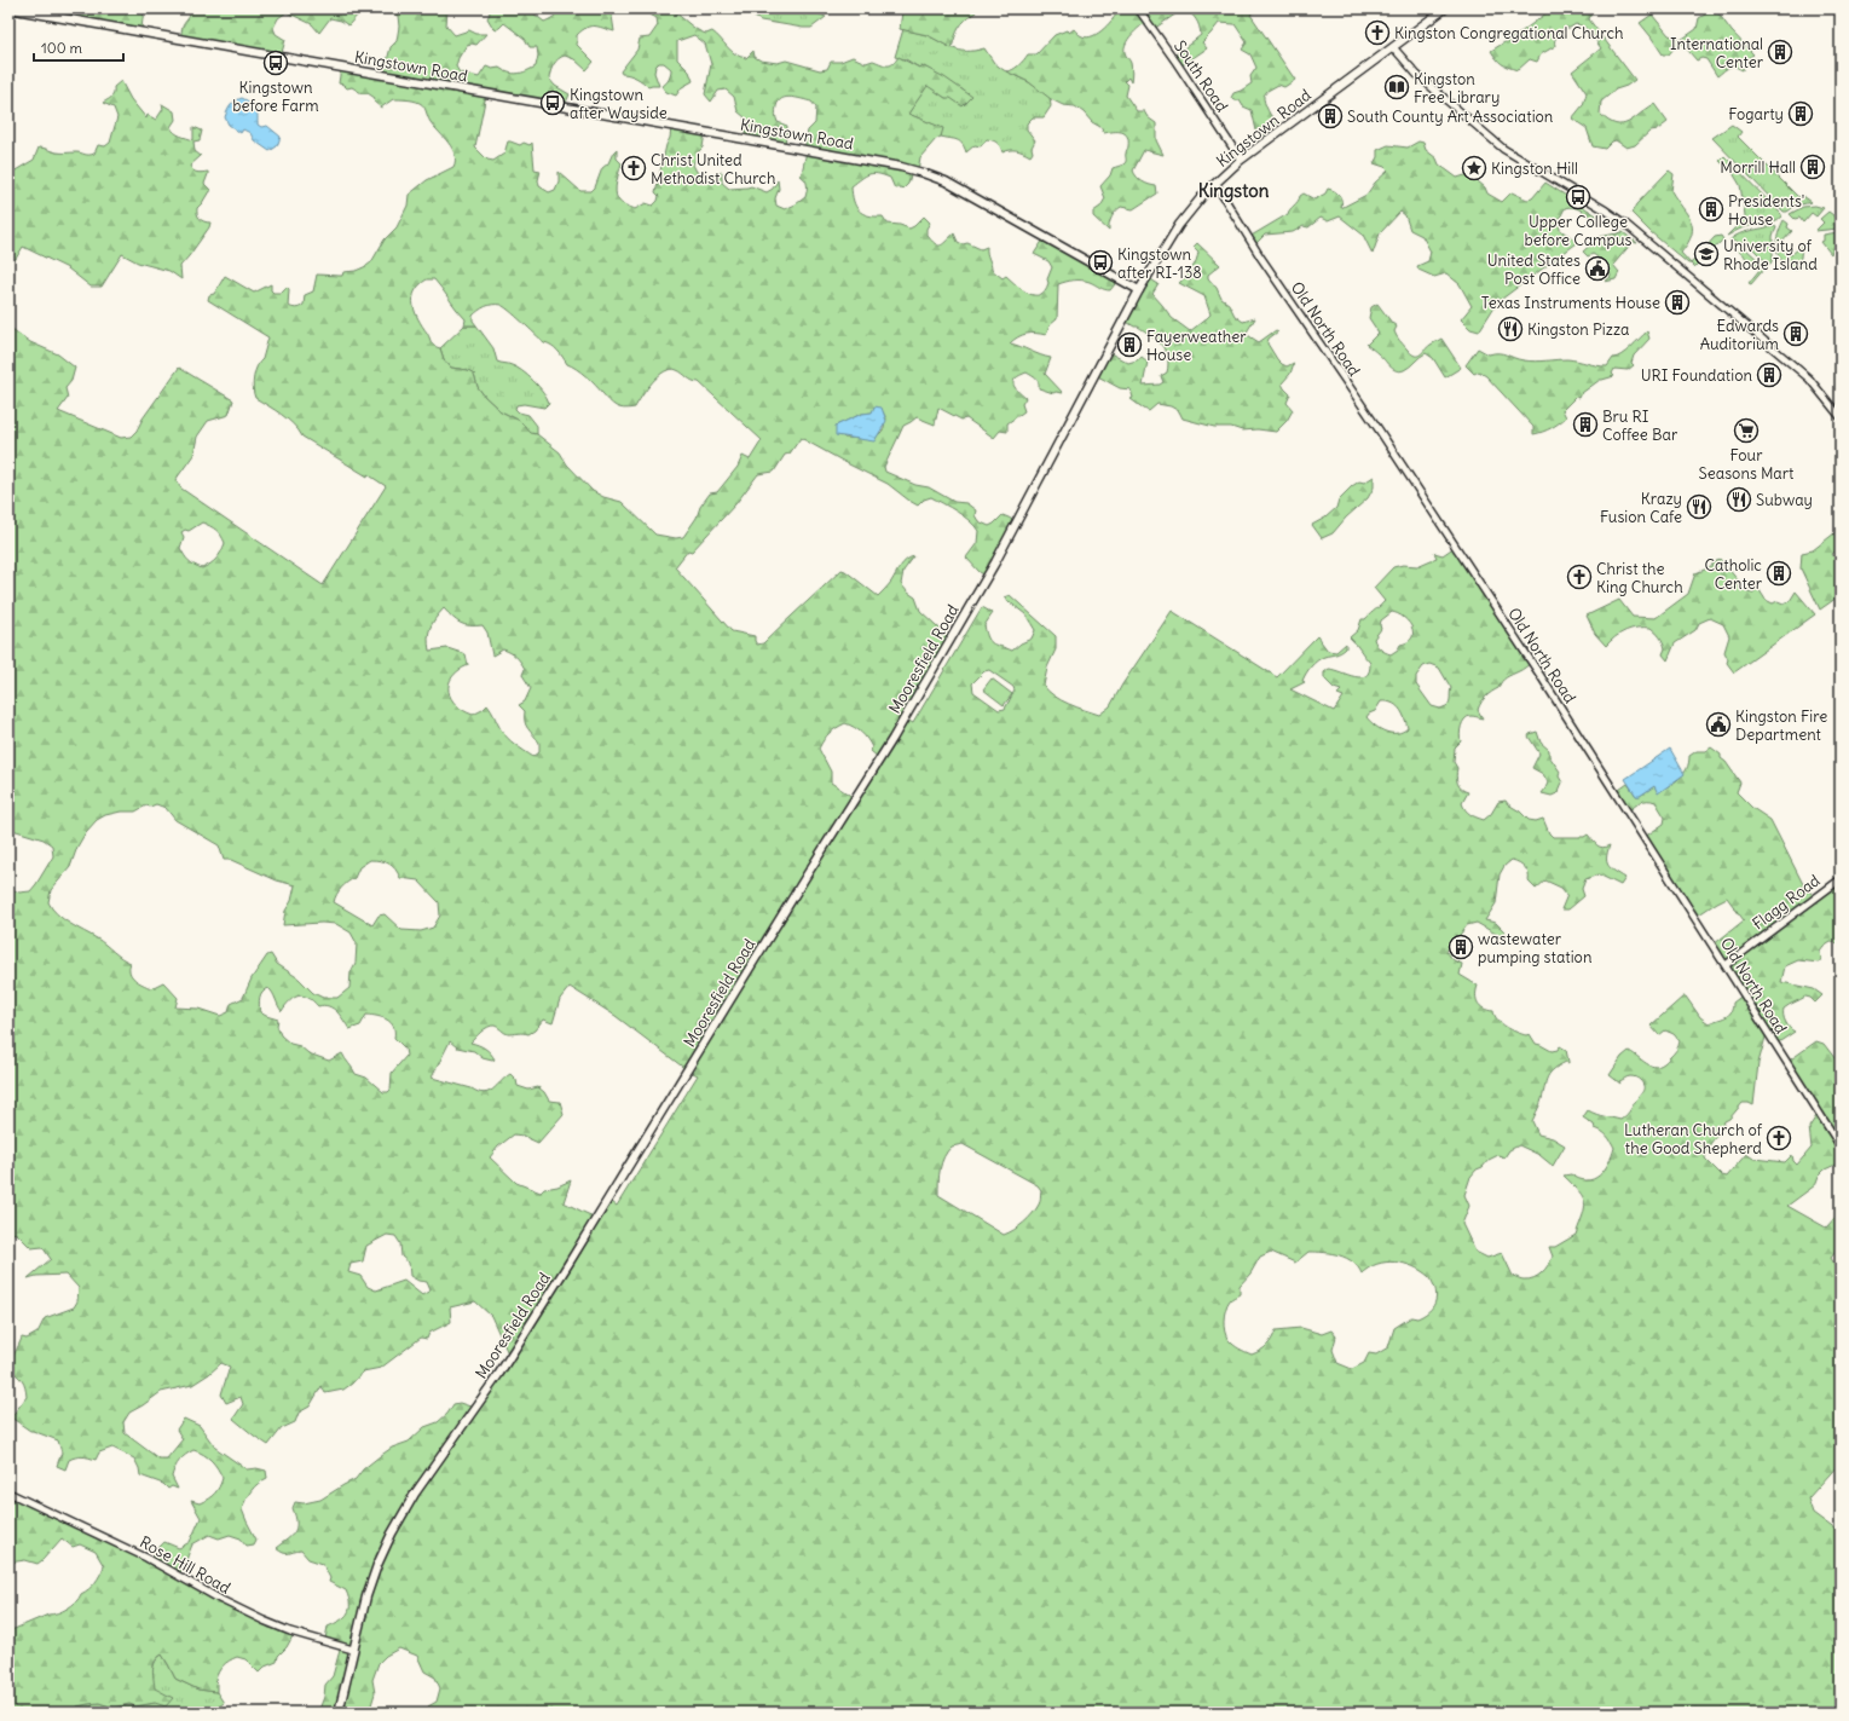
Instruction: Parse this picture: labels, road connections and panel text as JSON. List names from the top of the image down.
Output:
{
  "streets": {
    "main road": ["Kingstown Road", "Mooresfield Road"],
    "street": [
      "South Road",
      "Old North Road",
      "Flagg Road",
      "Rose Hill Road"
    ]
  },
  "crossings": [
    ["Kingstown Road", "South Road"],
    ["Kingstown Road", "Old North Road"],
    ["Kingstown Road", "Mooresfield Road"],
    ["Old North Road", "Flagg Road"],
    ["Mooresfield Road", "Rose Hill Road"]
  ],
  "districts": ["Kingston"],
  "places": {
    "church": [
      "Kingston Congregational Church",
      "Christ United Methodist Church",
      "Christ the King Church",
      "Lutheran Church of the Good Shepherd"
    ],
    "building": [
      "International Center",
      "Fogarty",
      "South County Art Association",
      "Morrill Hall",
      "Presidents' House",
      "Texas Instruments House",
      "Edwards Auditorium",
      "Fayerweather House",
      "URI Foundation",
      "Bru RI Coffee Bar",
      "Catholic Center",
      "wastewater pumping station"
    ],
    "bus stop": [
      "Kingstown before Farm",
      "Kingstown after Wayside",
      "Upper College before Campus",
      "Kingstown after RI-138"
    ],
    "library": ["Kingston Free Library"],
    "place": ["Kingston Hill"],
    "school or university": ["University of Rhode Island"],
    "public building": ["United States Post Office", "Kingston Fire Department"],
    "restaurant": ["Kingston Pizza", "Subway", "Krazy Fusion Cafe"],
    "supermarket": ["Four Seasons Mart"]
  },
  "scale_bar": "100 m"
}
